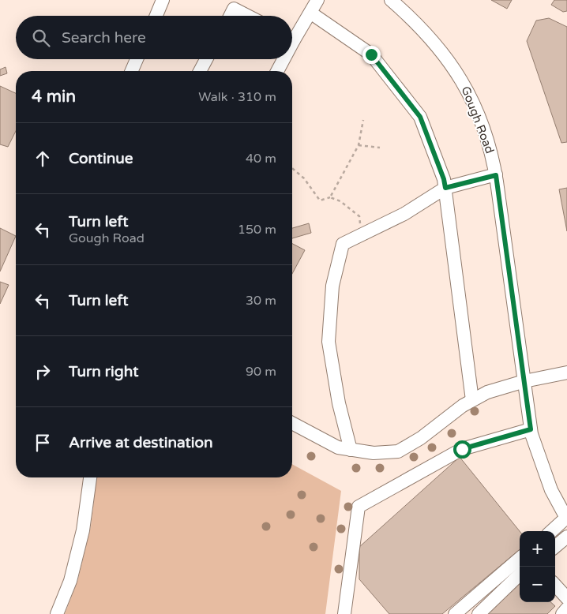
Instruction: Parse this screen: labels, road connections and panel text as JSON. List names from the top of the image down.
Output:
{
  "streets": {
    "street": ["Gough Road"]
  },
  "page": {
    "search": "Search here",
    "heading": ["4 min", "Walk · 310 m"],
    "list": [
      ["Continue", "40 m"],
      ["Turn left", "Gough Road", "150 m"],
      ["Turn left", "30 m"],
      ["Turn right", "90 m"],
      "Arrive at destination"
    ],
    "map_buttons": ["+", "−"]
  }
}
